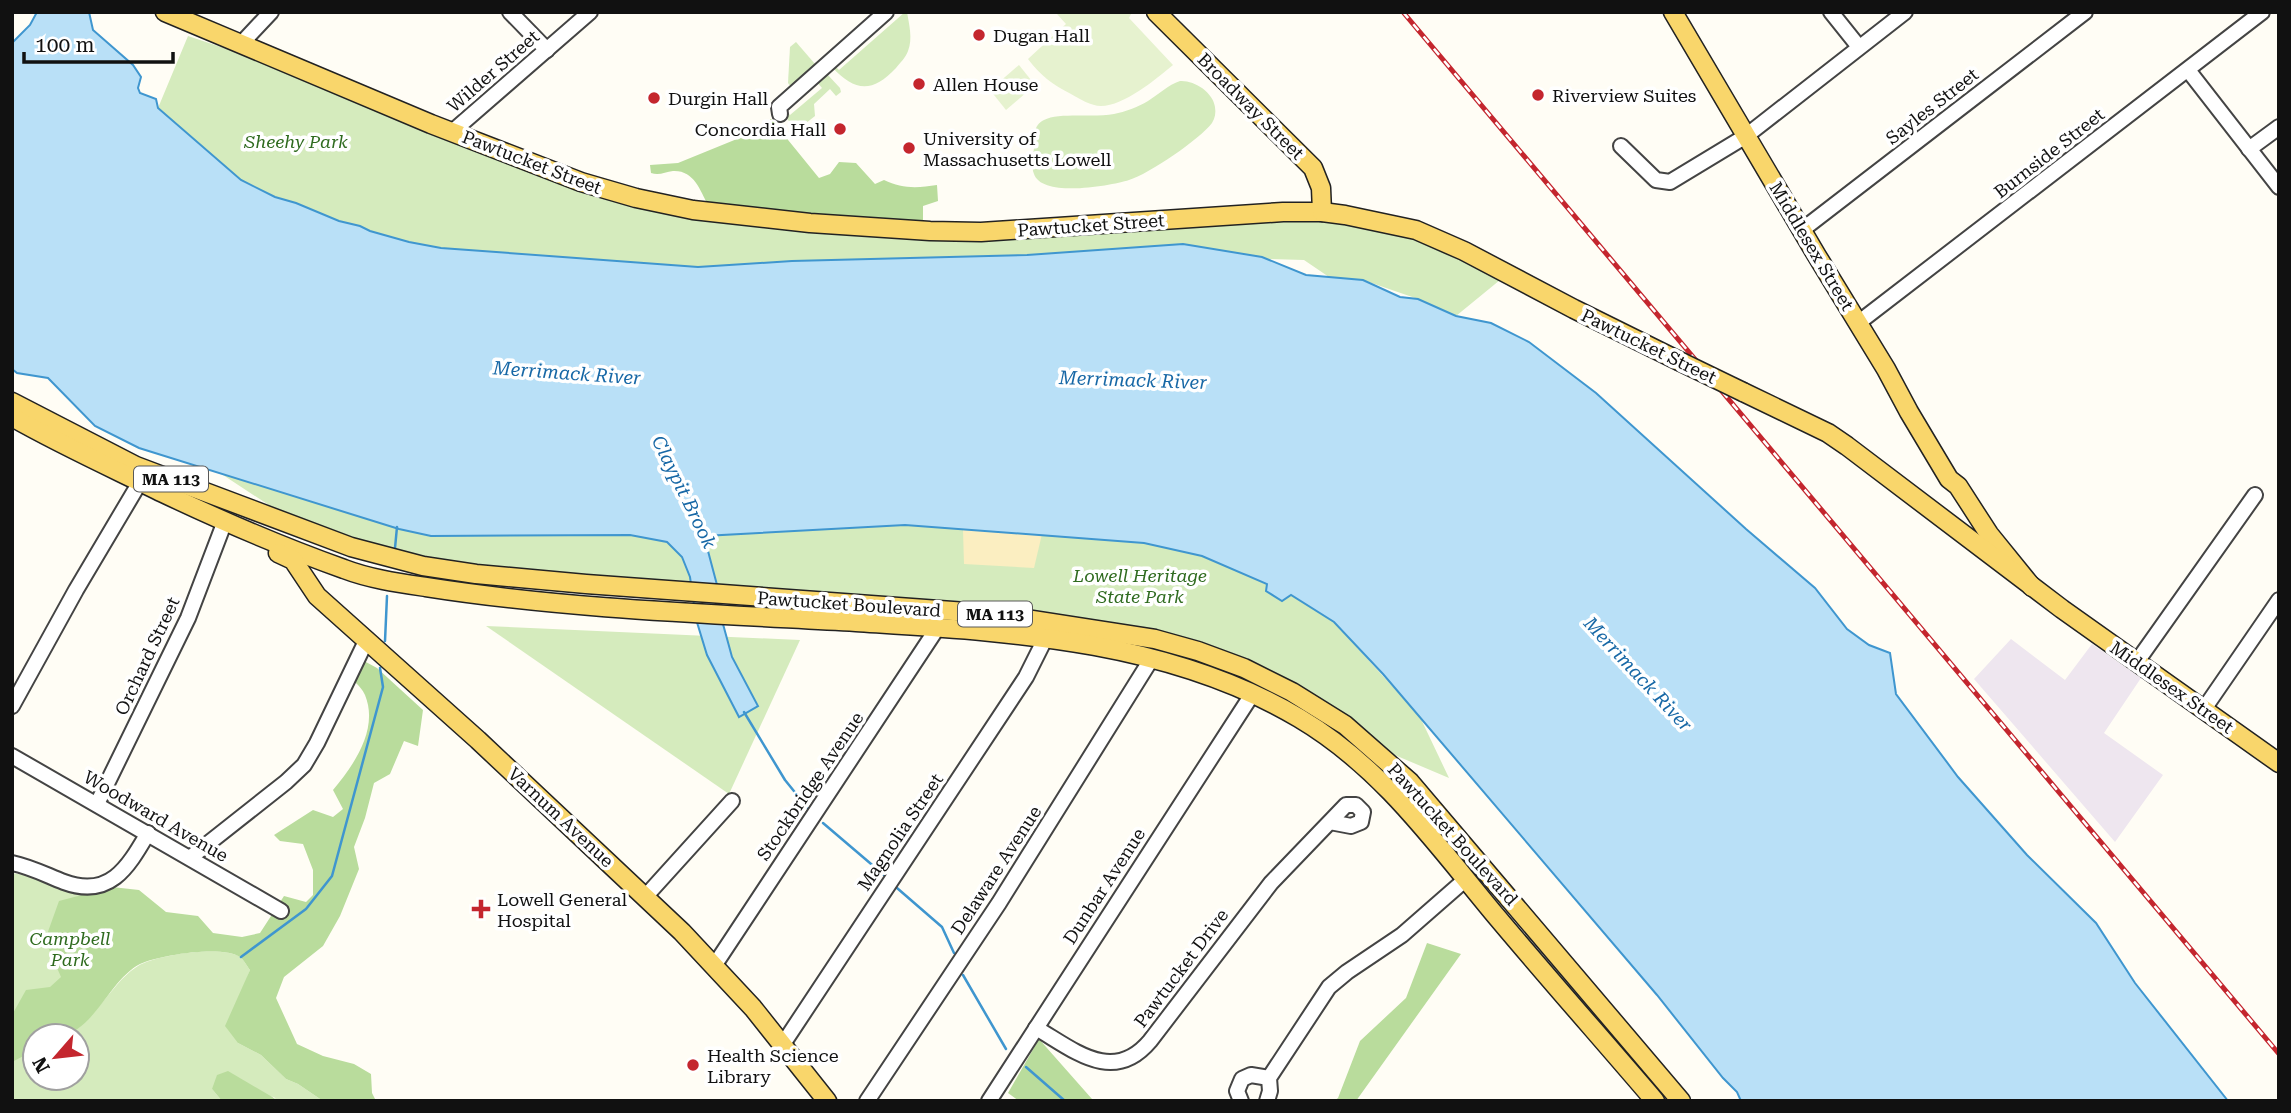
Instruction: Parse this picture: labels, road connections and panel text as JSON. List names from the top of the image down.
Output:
{
  "streets": {
    "main road": [
      "Broadway Street",
      "Pawtucket Street",
      "Middlesex Street",
      "MA 113",
      "Pawtucket Boulevard",
      "Varnum Avenue"
    ],
    "street": [
      "Wilder Street",
      "Sayles Street",
      "Burnside Street",
      "Orchard Street",
      "Stockbridge Avenue",
      "Woodward Avenue",
      "Magnolia Street",
      "Delaware Avenue",
      "Dunbar Avenue",
      "Pawtucket Drive"
    ]
  },
  "crossings": [
    ["Wilder Street", "Pawtucket Street"],
    ["Broadway Street", "Pawtucket Street"],
    ["Sayles Street", "Middlesex Street"],
    ["Burnside Street", "Middlesex Street"],
    ["Pawtucket Street", "Middlesex Street"],
    ["MA 113", "Pawtucket Boulevard"],
    ["MA 113", "Varnum Avenue"],
    ["Pawtucket Boulevard", "Stockbridge Avenue"],
    ["Pawtucket Boulevard", "Varnum Avenue"],
    ["Pawtucket Boulevard", "Magnolia Street"],
    ["Pawtucket Boulevard", "Delaware Avenue"],
    ["Pawtucket Boulevard", "Dunbar Avenue"],
    ["Orchard Street", "Woodward Avenue"],
    ["Orchard Street", "Varnum Avenue"],
    ["Stockbridge Avenue", "Varnum Avenue"],
    ["Varnum Avenue", "Magnolia Street"],
    ["Dunbar Avenue", "Pawtucket Drive"]
  ],
  "water": ["Merrimack River", "Claypit Brook"],
  "parks": ["Sheehy Park", "Lowell Heritage State Park", "Campbell Park"],
  "places": {
    "other": [
      "Dugan Hall",
      "Allen House",
      "Riverview Suites",
      "Durgin Hall",
      "Concordia Hall",
      "University of Massachusetts Lowell",
      "Health Science Library"
    ],
    "health": ["Lowell General Hospital"]
  },
  "scale_bar": "100 m",
  "north": "bottom left"
}
